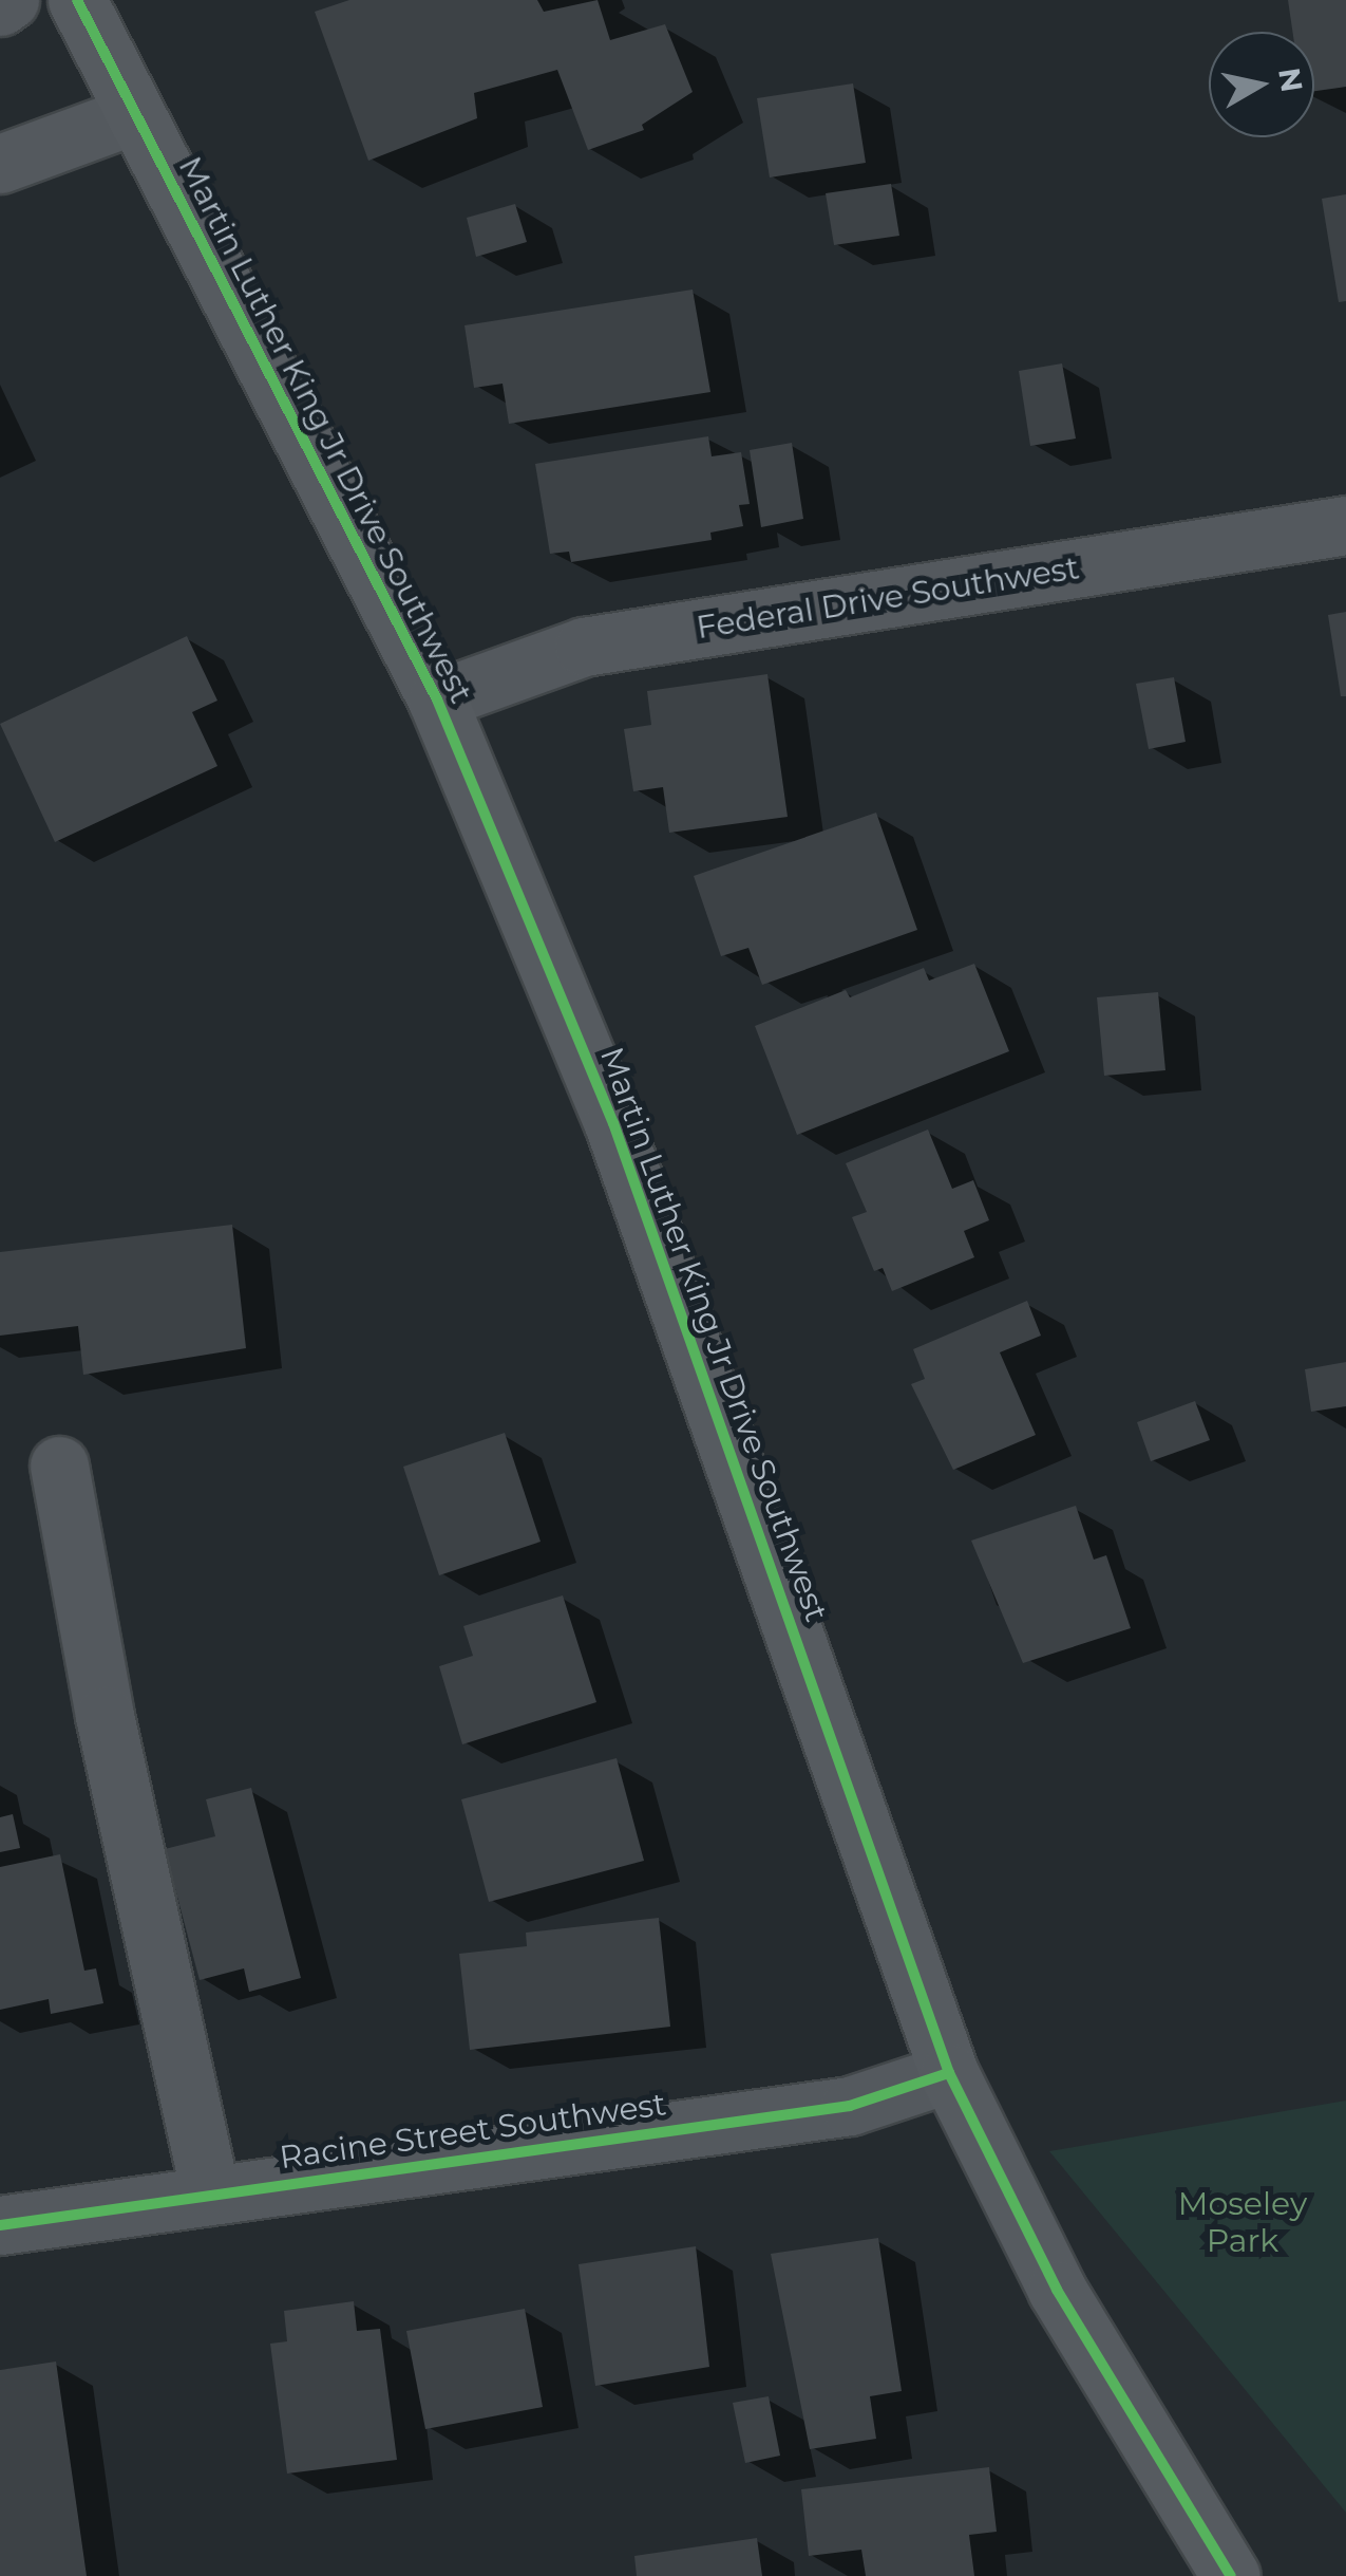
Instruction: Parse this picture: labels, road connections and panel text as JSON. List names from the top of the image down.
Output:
{
  "streets": {
    "main road": ["Martin Luther King Jr Drive Southwest"],
    "street": ["Federal Drive Southwest", "Racine Street Southwest"]
  },
  "crossings": [
    ["Martin Luther King Jr Drive Southwest", "Federal Drive Southwest"],
    ["Martin Luther King Jr Drive Southwest", "Racine Street Southwest"]
  ],
  "parks": ["Moseley Park"],
  "north": "right"
}
